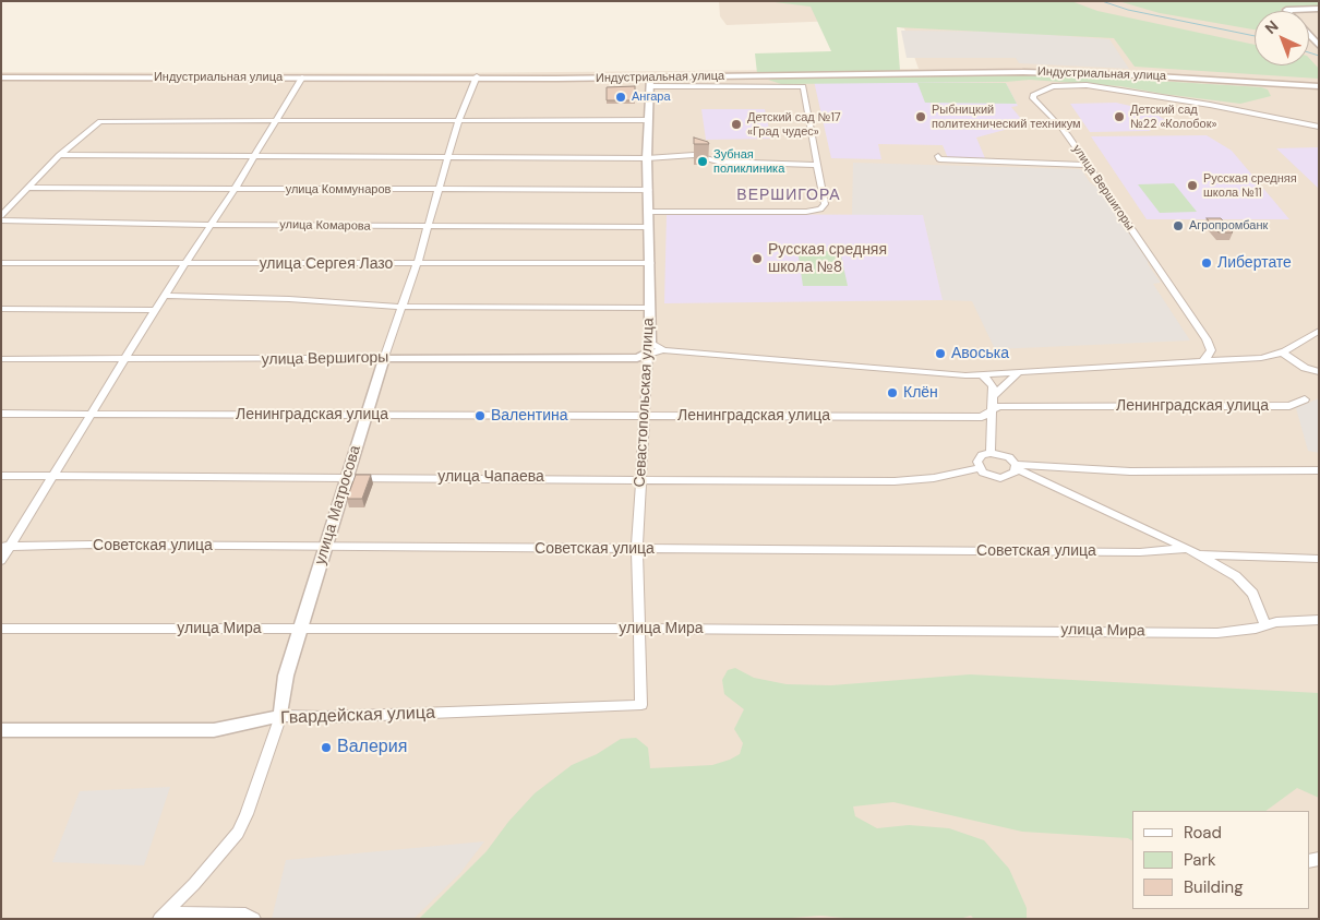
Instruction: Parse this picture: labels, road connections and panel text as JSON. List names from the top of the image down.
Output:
{
  "streets": {
    "main road": ["Индустриальная улица"],
    "street": [
      "улица Вершигоры",
      "улица Коммунаров",
      "улица Комарова",
      "улица Сергея Лазо",
      "Севастопольская улица",
      "Ленинградская улица",
      "улица Чапаева",
      "улица Матросова",
      "Советская улица",
      "улица Мира",
      "Гвардейская улица"
    ]
  },
  "crossings": [
    ["Индустриальная улица", "Севастопольская улица"],
    ["Индустриальная улица", "улица Матросова"],
    ["улица Вершигоры", "Севастопольская улица"],
    ["улица Вершигоры", "улица Матросова"],
    ["улица Коммунаров", "Севастопольская улица"],
    ["улица Коммунаров", "улица Матросова"],
    ["улица Комарова", "Севастопольская улица"],
    ["улица Комарова", "улица Матросова"],
    ["улица Сергея Лазо", "Севастопольская улица"],
    ["улица Сергея Лазо", "улица Матросова"],
    ["Севастопольская улица", "Ленинградская улица"],
    ["Севастопольская улица", "улица Чапаева"],
    ["Севастопольская улица", "Советская улица"],
    ["Севастопольская улица", "улица Мира"],
    ["Севастопольская улица", "Гвардейская улица"],
    ["Ленинградская улица", "улица Матросова"],
    ["улица Чапаева", "улица Матросова"],
    ["улица Матросова", "Советская улица"],
    ["улица Матросова", "улица Мира"],
    ["улица Матросова", "Гвардейская улица"]
  ],
  "districts": ["ВЕРШИГОРА"],
  "places": [
    "Ангара",
    "Рыбницкий политехнический техникум",
    "Детский сад №22 «Колобок»",
    "Детский сад №17 «Град чудес»",
    "Зубная поликлиника",
    "Русская средняя школа №11",
    "Агропромбанк",
    "Русская средняя школа №8",
    "Либертате",
    "Авоська",
    "Клён",
    "Валентина",
    "Валерия"
  ],
  "legend": ["Road", "Park", "Building"],
  "north": "top left"
}
